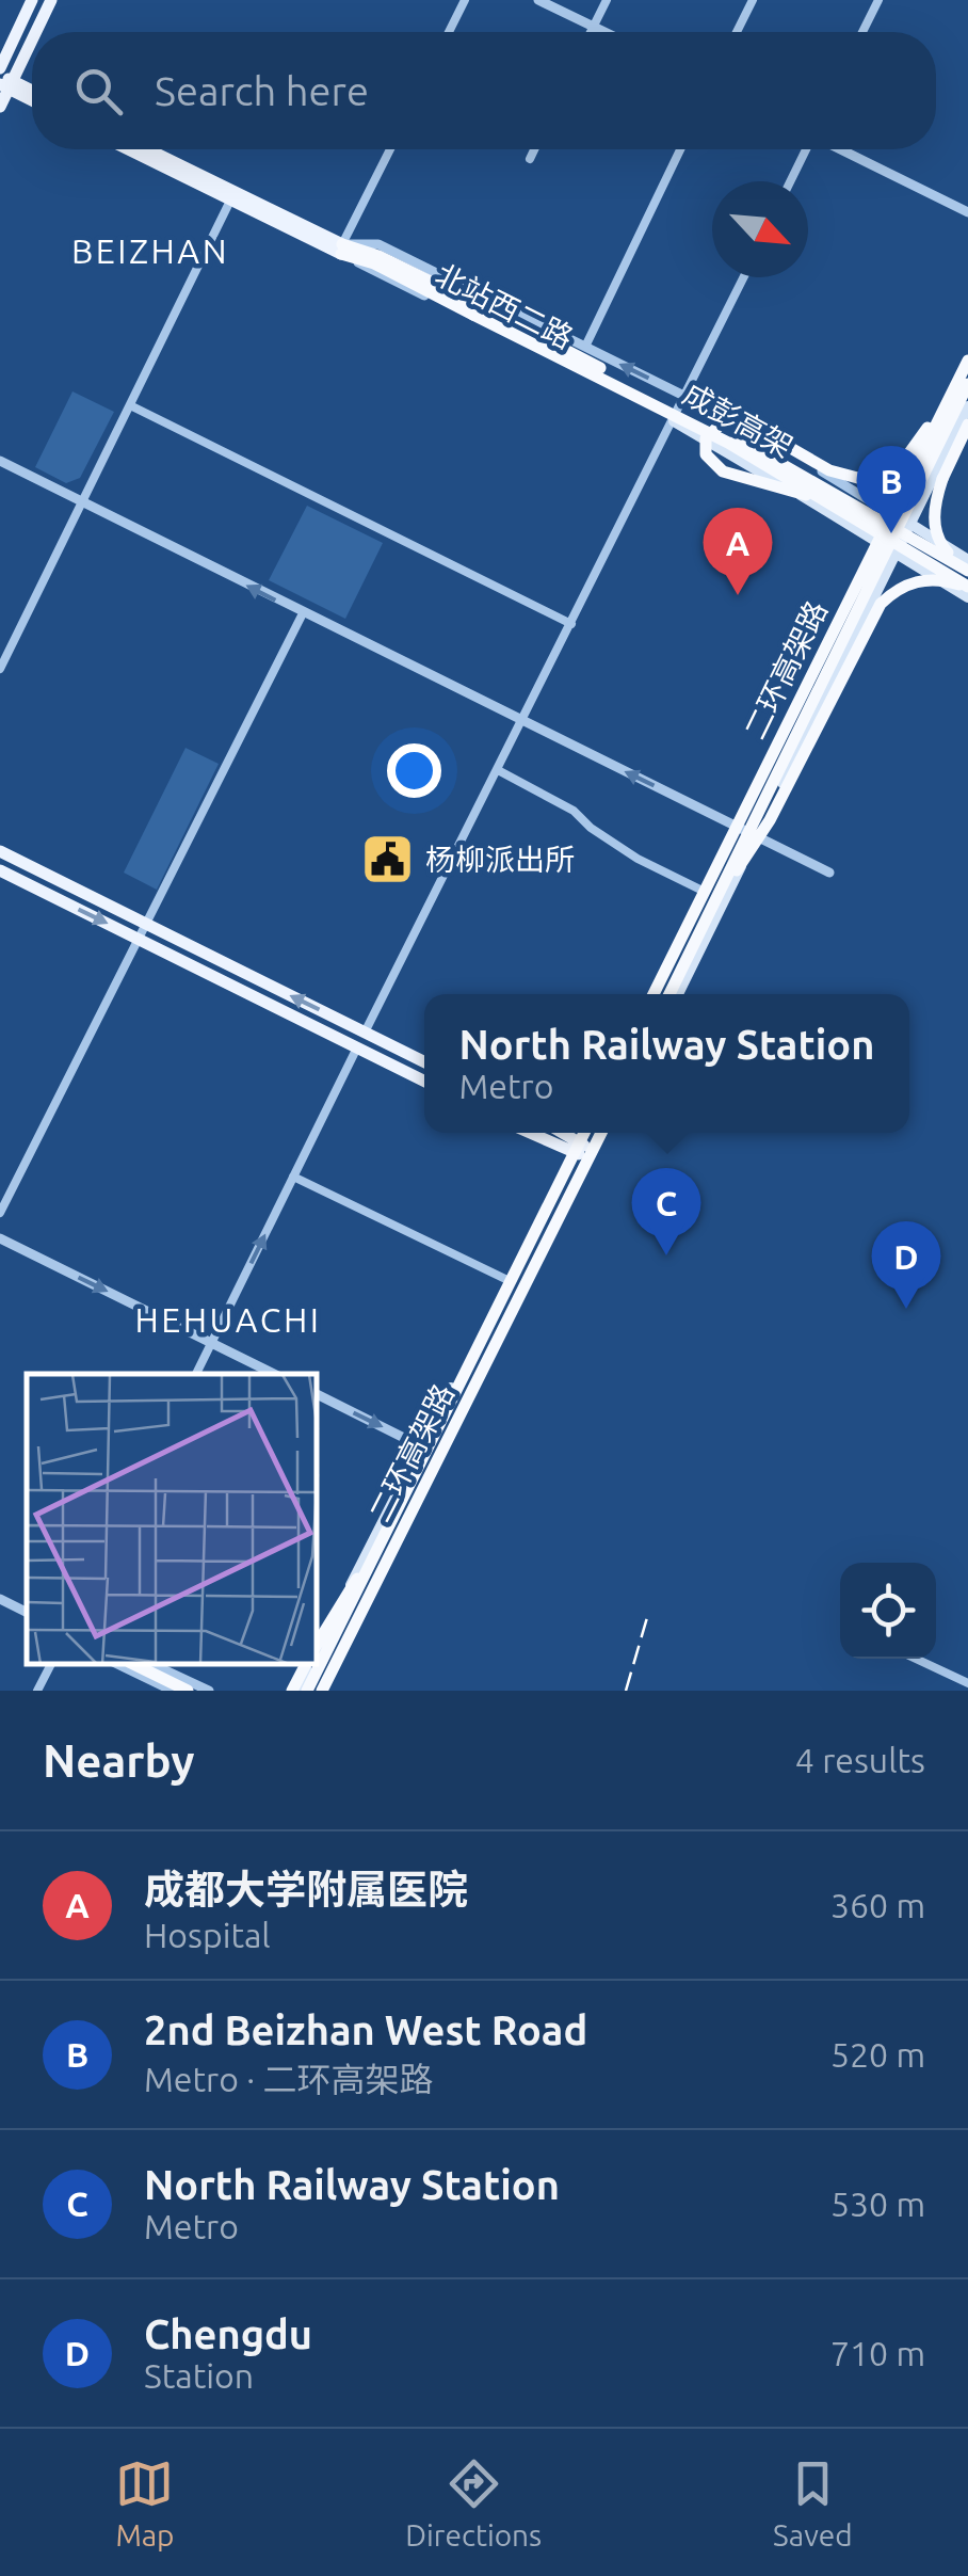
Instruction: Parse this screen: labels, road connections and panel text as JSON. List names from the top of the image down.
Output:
{
  "streets": {
    "highway": ["成彭高架", "二环高架路"],
    "main road": ["北站西二路"]
  },
  "districts": ["BEIZHAN", "HEHUACHI"],
  "places": {
    "public building": ["杨柳派出所"]
  },
  "north": "bottom right",
  "page": {
    "search": "Search here",
    "pins": [
      "B",
      "A",
      "C",
      "D"
    ],
    "popup": ["North Railway Station", "Metro"],
    "heading": ["Nearby", "4 results"],
    "list": [
      {
        "mark": "A",
        "name": "成都大学附属医院",
        "note": "Hospital",
        "value": "360 m"
      },
      {
        "mark": "B",
        "name": "2nd Beizhan West Road",
        "note": "Metro · 二环高架路",
        "value": "520 m"
      },
      {
        "mark": "C",
        "name": "North Railway Station",
        "note": "Metro",
        "value": "530 m"
      },
      {
        "mark": "D",
        "name": "Chengdu",
        "note": "Station",
        "value": "710 m"
      }
    ],
    "nav": ["Map", "Directions", "Saved"]
  }
}
